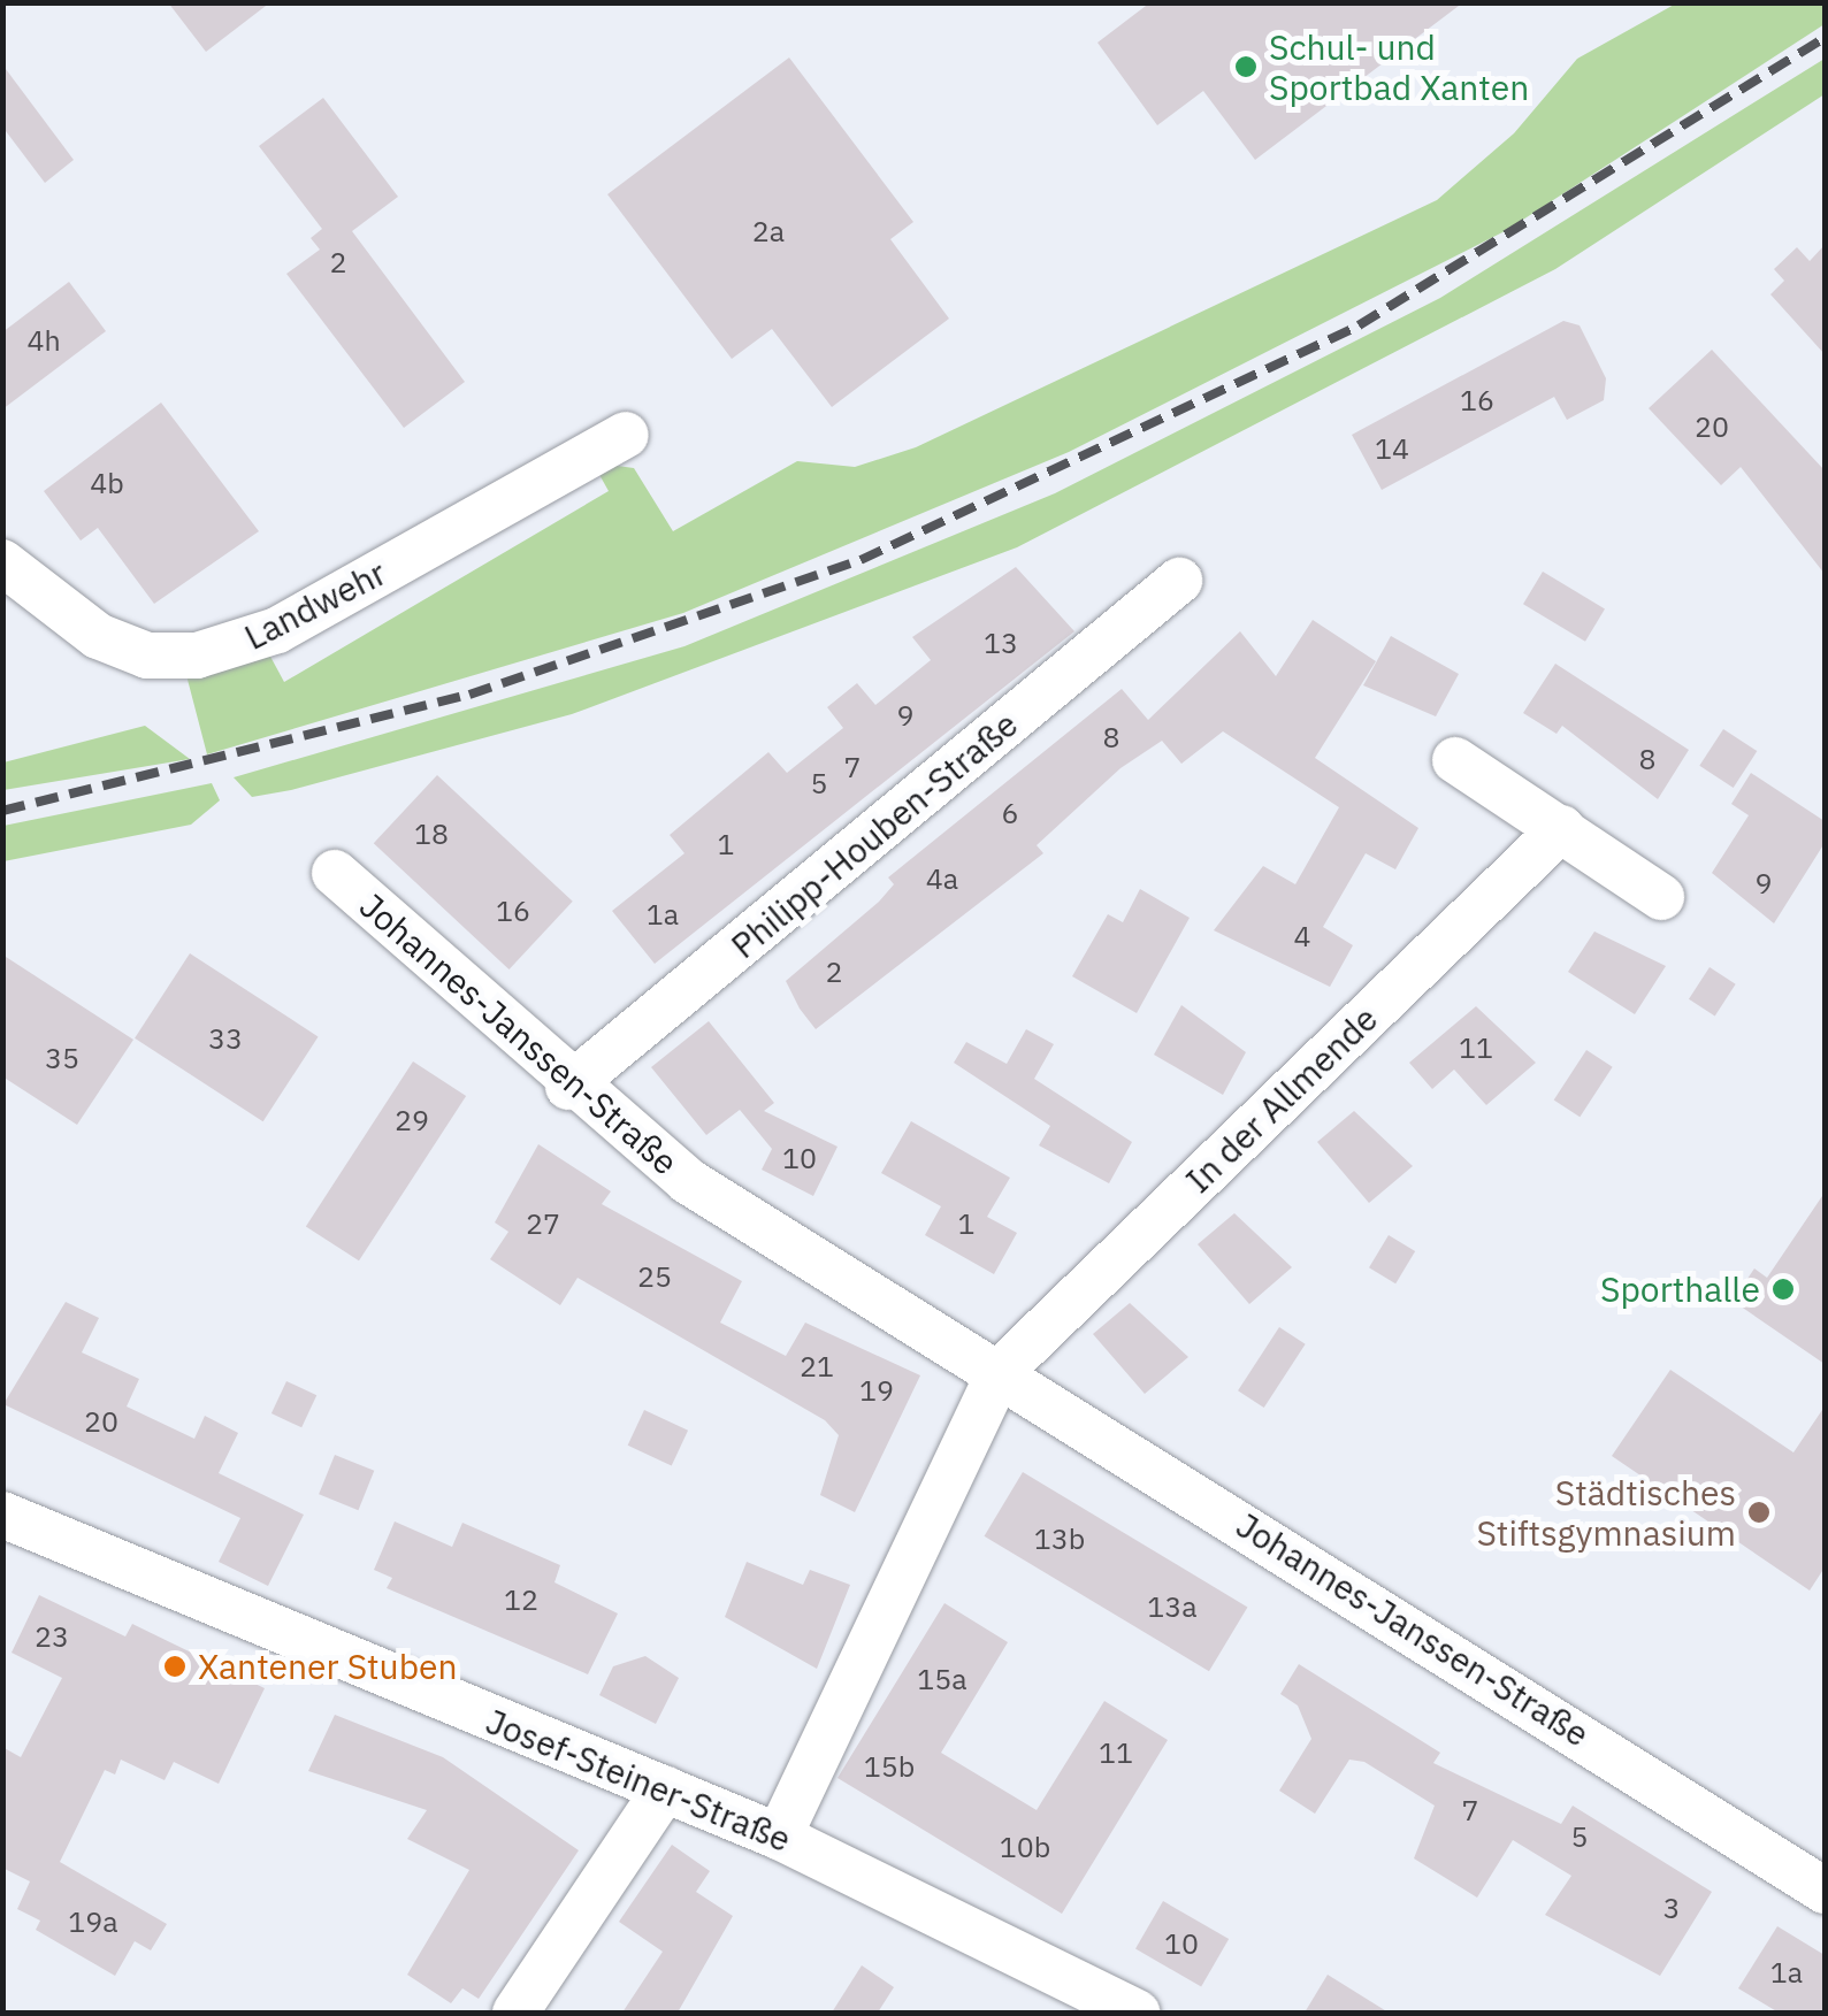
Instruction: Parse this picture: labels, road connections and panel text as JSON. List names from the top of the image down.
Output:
{
  "streets": {
    "street": [
      "Landwehr",
      "Philipp-Houben-Straße",
      "Johannes-Janssen-Straße",
      "In der Allmende",
      "Josef-Steiner-Straße"
    ]
  },
  "crossings": [
    ["Philipp-Houben-Straße", "Johannes-Janssen-Straße"],
    ["Johannes-Janssen-Straße", "In der Allmende"]
  ],
  "places": [
    "Schul- und Sportbad Xanten",
    "Sporthalle",
    "Städtisches Stiftsgymnasium",
    "Xantener Stuben"
  ],
  "house_numbers": [
    "2a",
    "2",
    "4h",
    "16",
    "20",
    "14",
    "4b",
    "13",
    "9",
    "8",
    "8",
    "7",
    "5",
    "6",
    "18",
    "1",
    "4a",
    "9",
    "16",
    "1a",
    "4",
    "2",
    "33",
    "11",
    "35",
    "29",
    "10",
    "27",
    "1",
    "25",
    "21",
    "19",
    "20",
    "13b",
    "12",
    "13a",
    "23",
    "15a",
    "11",
    "15b",
    "7",
    "5",
    "10b",
    "3",
    "19a",
    "10",
    "1a"
  ]
}
